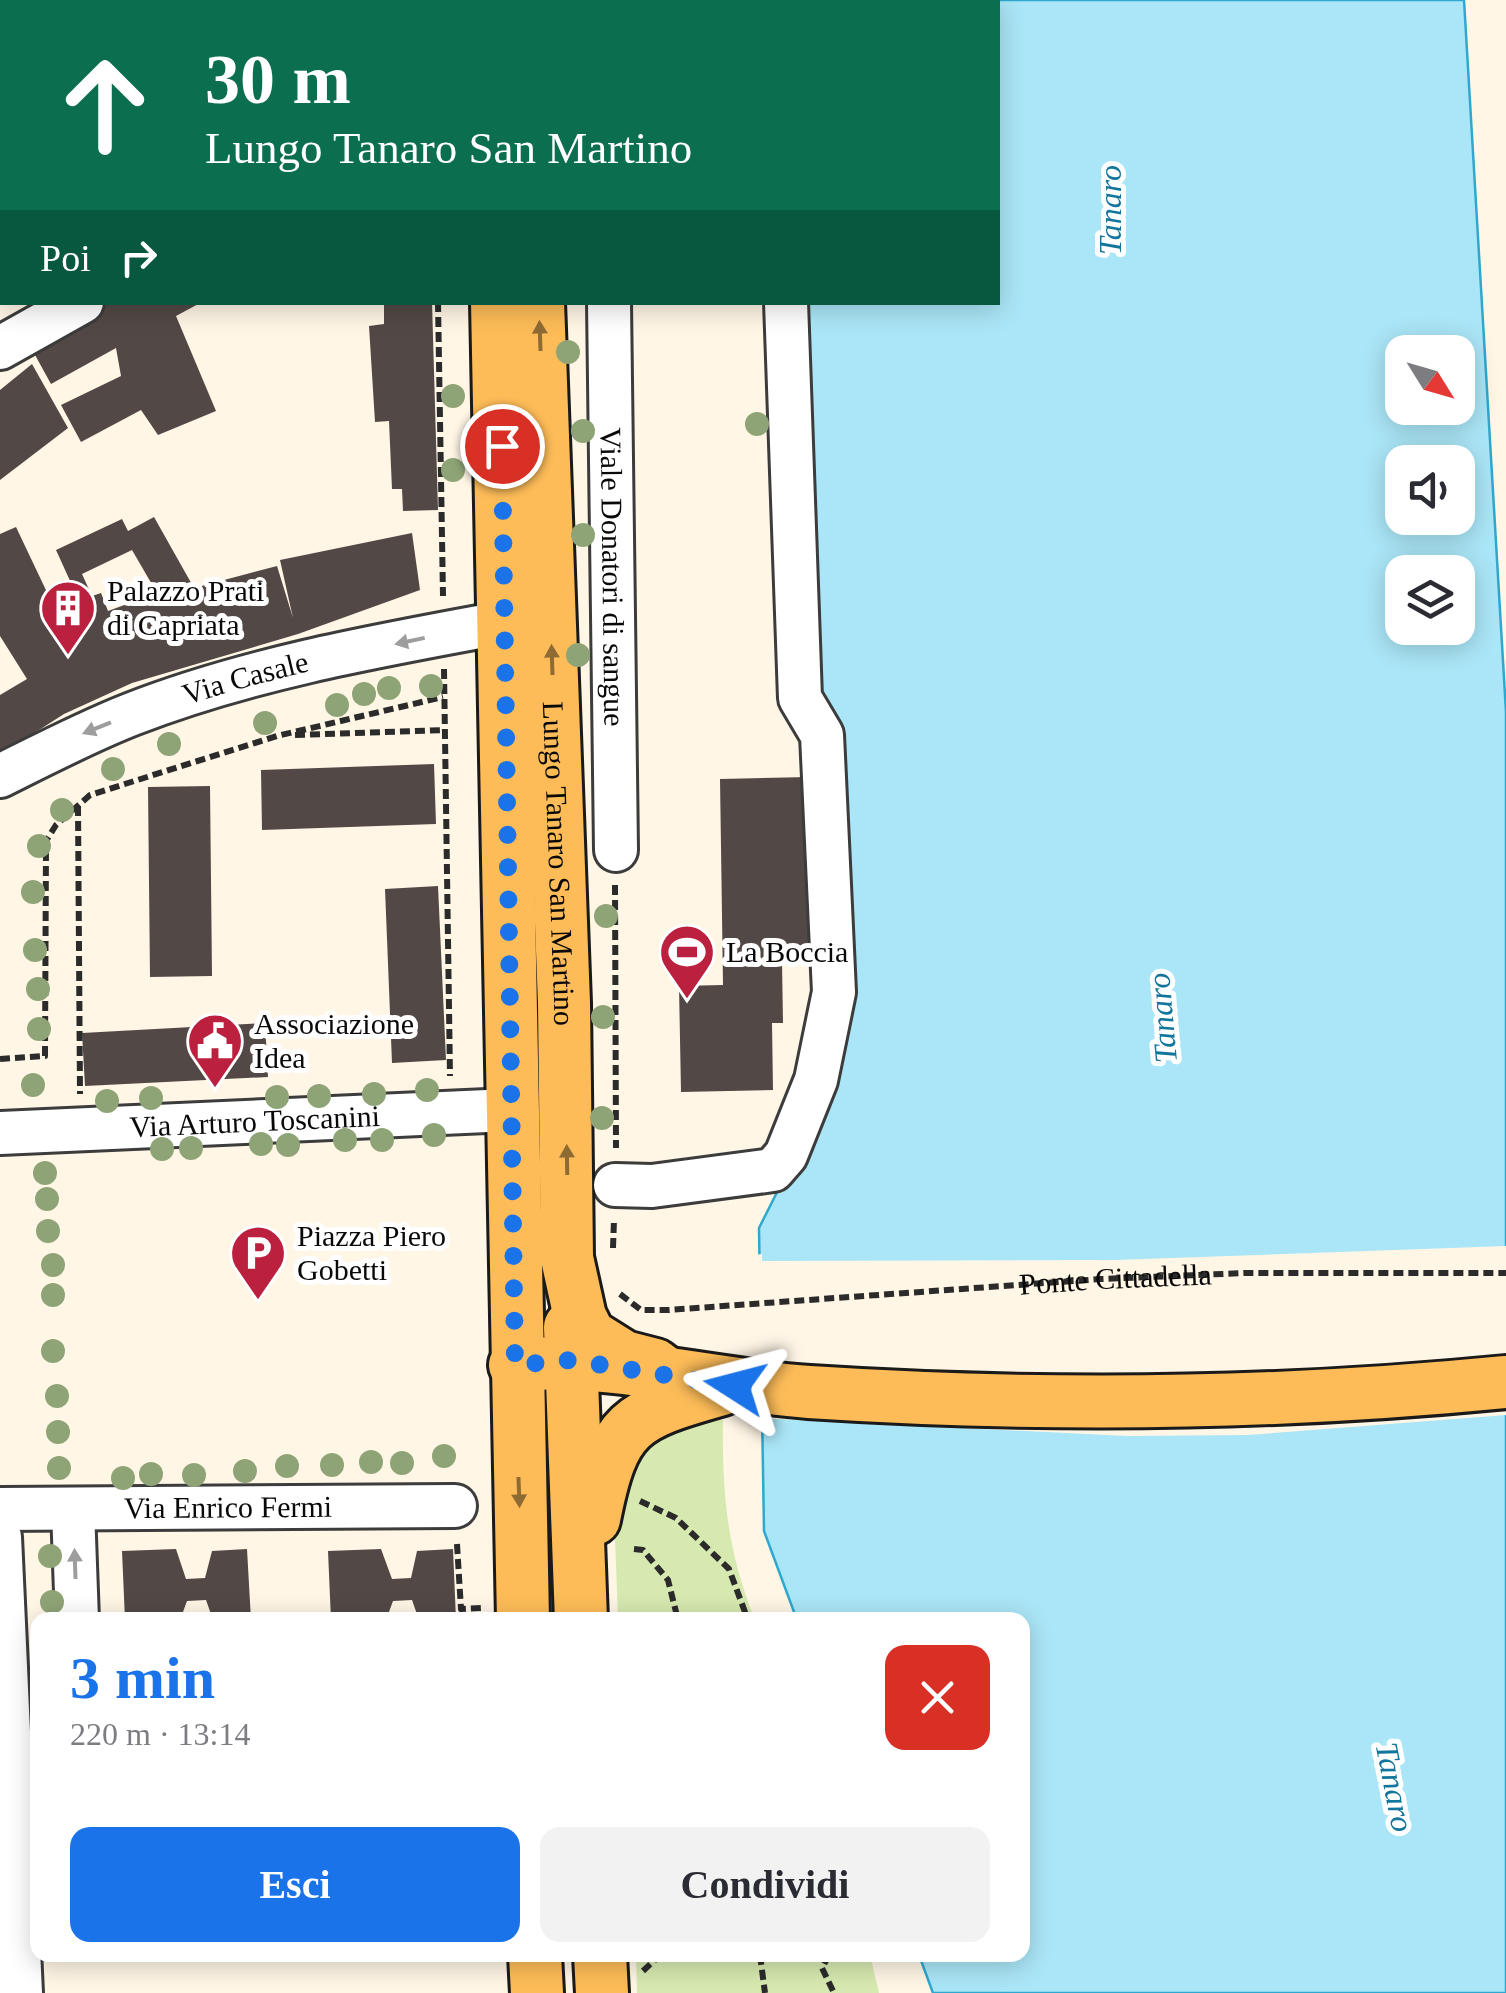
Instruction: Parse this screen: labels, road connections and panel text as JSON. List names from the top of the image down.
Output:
{
  "streets": {
    "main road": ["Lungo Tanaro San Martino"],
    "street": [
      "Viale Donatori di sangue",
      "Via Casale",
      "Via Arturo Toscanini",
      "Via Enrico Fermi"
    ],
    "path": ["Ponte Cittadella"]
  },
  "crossings": [
    ["Via Casale", "Lungo Tanaro San Martino"],
    ["Lungo Tanaro San Martino", "Via Arturo Toscanini"]
  ],
  "one_way": ["Via Casale"],
  "water": ["Tanaro"],
  "places": {
    "building": ["Palazzo Prati di Capriata"],
    "sports": ["La Boccia"],
    "public building": ["Associazione Idea"],
    "parking": ["Piazza Piero Gobetti"]
  },
  "north": "bottom right",
  "page": {
    "turn": ["30 m", "Lungo Tanaro San Martino"],
    "then": "Poi",
    "heading": ["3 min", "220 m · 13:14"],
    "buttons": ["Esci", "Condividi"]
  }
}
